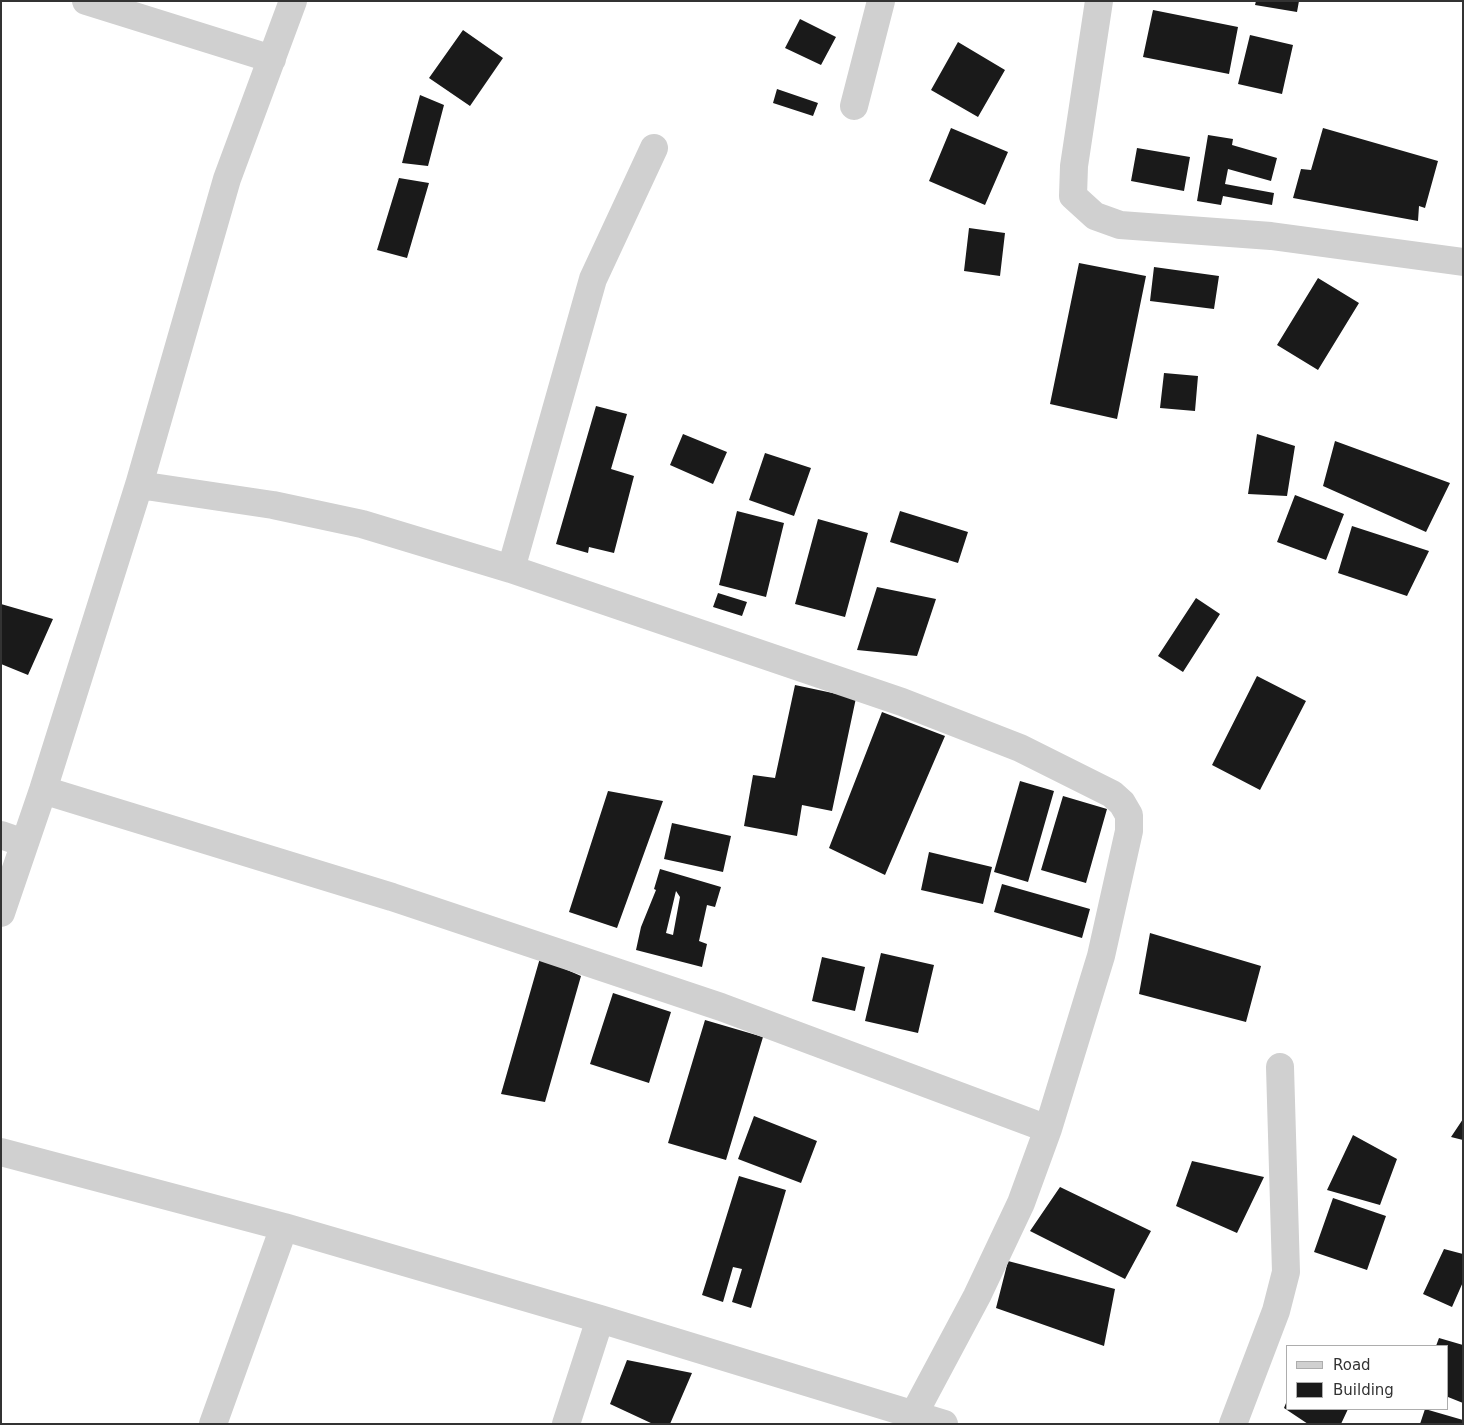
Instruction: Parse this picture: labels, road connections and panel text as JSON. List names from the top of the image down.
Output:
{
  "legend": ["Road", "Building"]
}
